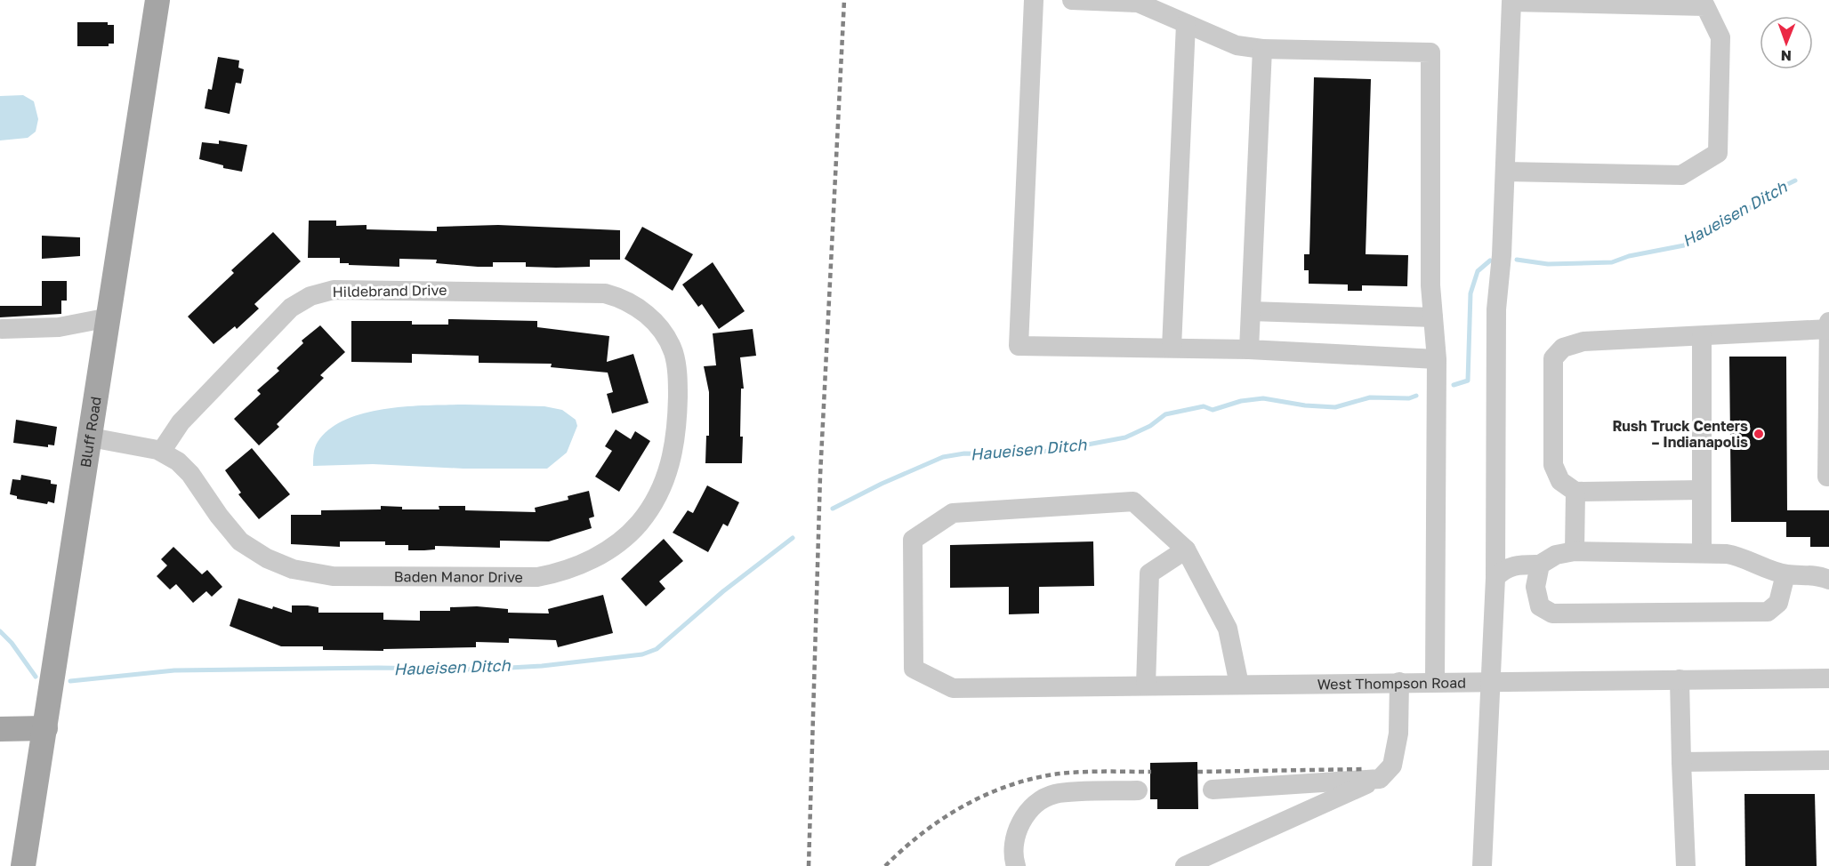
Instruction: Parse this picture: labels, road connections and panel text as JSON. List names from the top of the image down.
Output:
{
  "streets": {
    "main road": ["Bluff Road"],
    "street": ["Hildebrand Drive", "Baden Manor Drive", "West Thompson Road"]
  },
  "crossings": [
    ["Hildebrand Drive", "Baden Manor Drive"],
    ["Bluff Road", "Baden Manor Drive"]
  ],
  "water": ["Haueisen Ditch"],
  "places": ["Rush Truck Centers – Indianapolis"],
  "north": "bottom"
}
